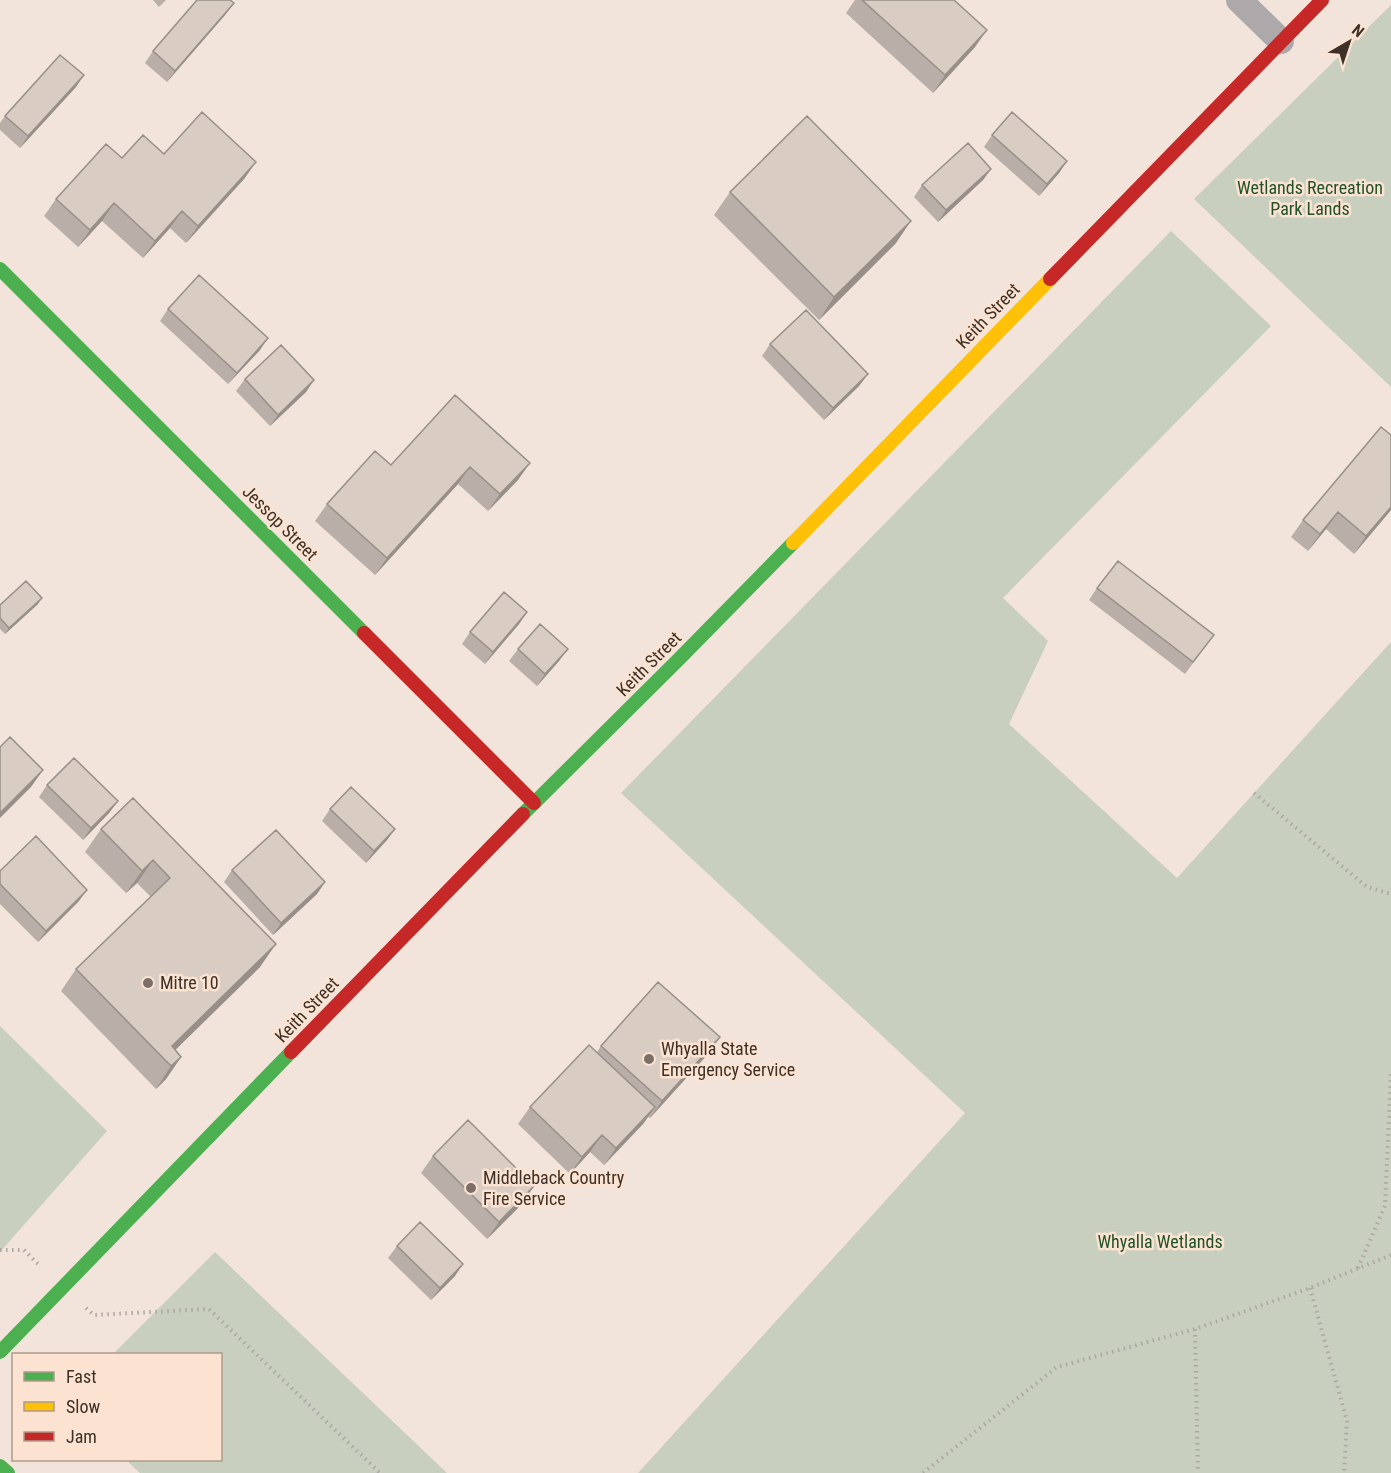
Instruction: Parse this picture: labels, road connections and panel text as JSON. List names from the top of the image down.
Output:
{
  "streets": {
    "main road": ["Keith Street", "Jessop Street"]
  },
  "crossings": [
    ["Keith Street", "Jessop Street"]
  ],
  "parks": ["Wetlands Recreation Park Lands", "Whyalla Wetlands"],
  "places": ["Mitre 10", "Whyalla State Emergency Service", "Middleback Country Fire Service"],
  "legend": ["Fast", "Slow", "Jam"],
  "north": "top right"
}
